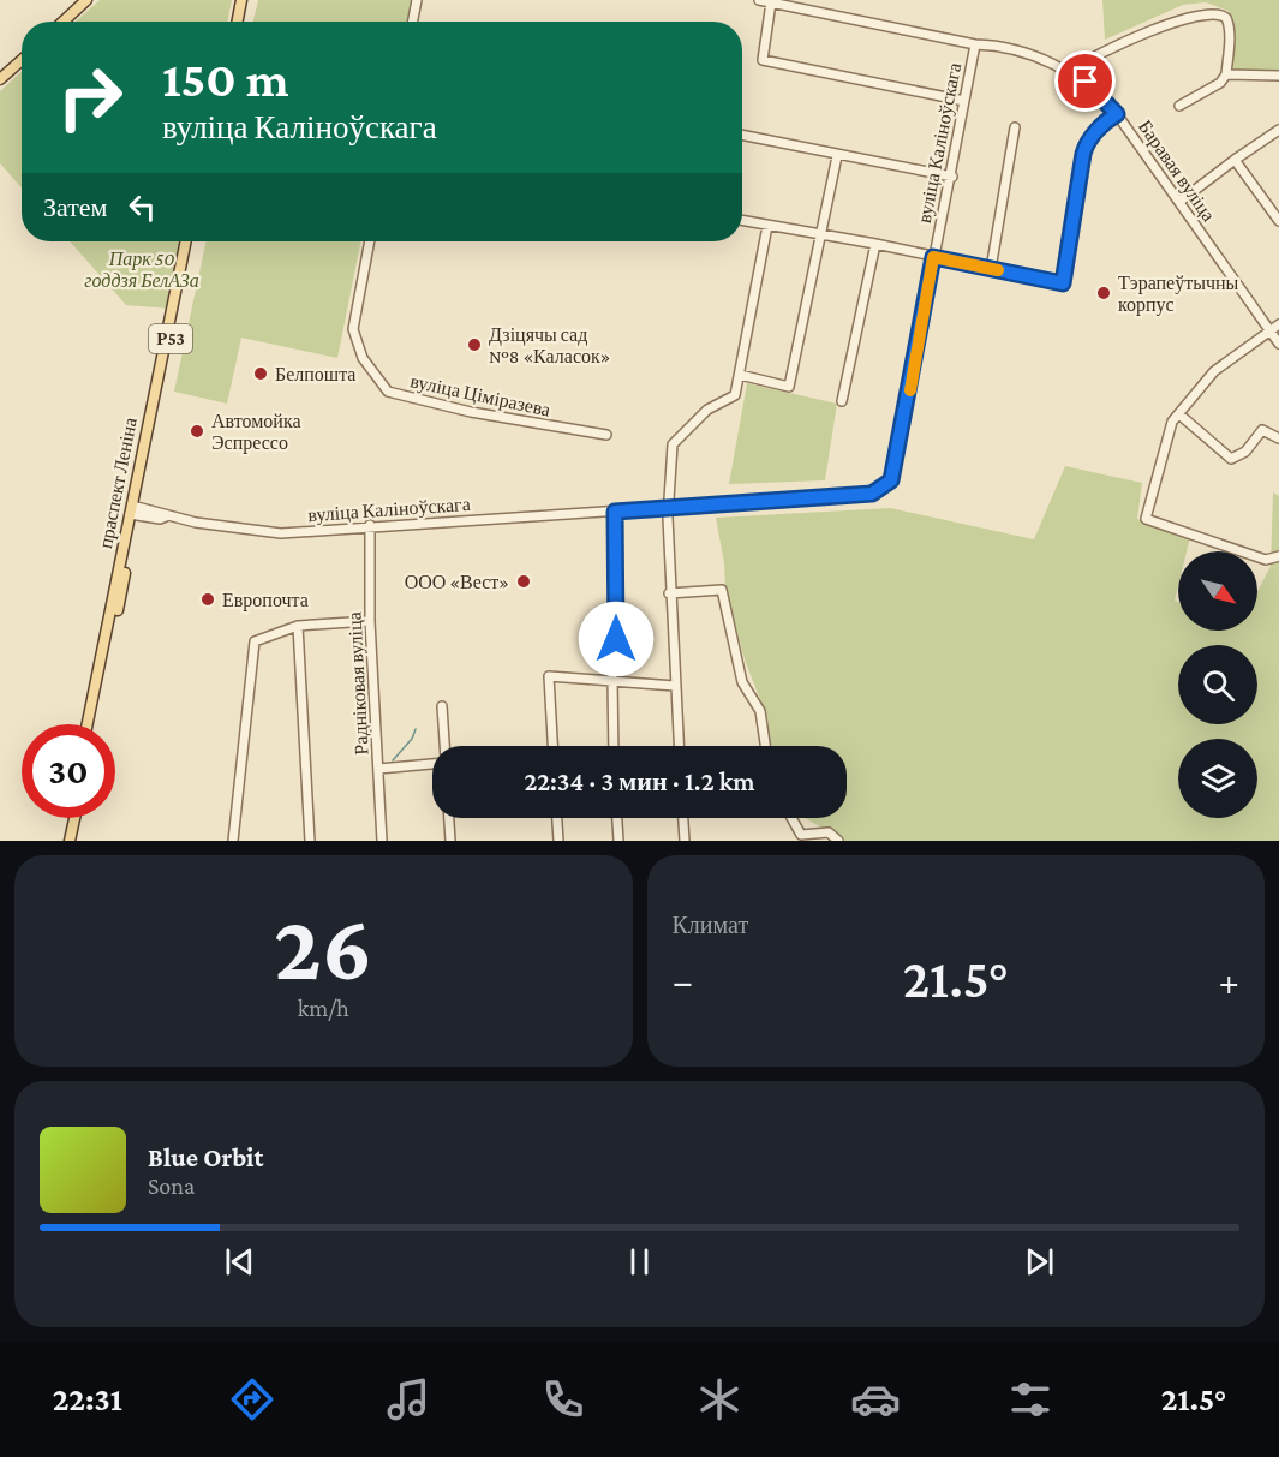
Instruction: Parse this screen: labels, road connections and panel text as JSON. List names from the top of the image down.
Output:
{
  "streets": {
    "main road": ["Р53", "праспект Леніна"],
    "street": [
      "вуліца Каліноўскага",
      "Баравая вуліца",
      "вуліца Ціміразева",
      "Радніковая вуліца"
    ]
  },
  "crossings": [
    ["вуліца Каліноўскага", "Баравая вуліца"],
    ["вуліца Каліноўскага", "праспект Леніна"],
    ["вуліца Каліноўскага", "Радніковая вуліца"]
  ],
  "parks": ["Парк 50 годдзя БелАЗа"],
  "places": [
    "Тэрапеўтычны корпус",
    "Дзіцячы сад №8 «Каласок»",
    "Белпошта",
    "Автомойка Эспрессо",
    "ООО «Вест»",
    "Европочта"
  ],
  "north": "bottom right",
  "page": {
    "turn": ["150 m", "вуліца Каліноўскага"],
    "then": "Затем",
    "limit": "30",
    "trip": "22:34 · 3 мин · 1.2 km",
    "tile": [
      ["26", "km/h"],
      "Климат"
    ],
    "heat": ["−", "21.5°", "+"],
    "song": ["Blue Orbit", "Sona"],
    "tabs": ["22:31", "21.5°"]
  }
}
